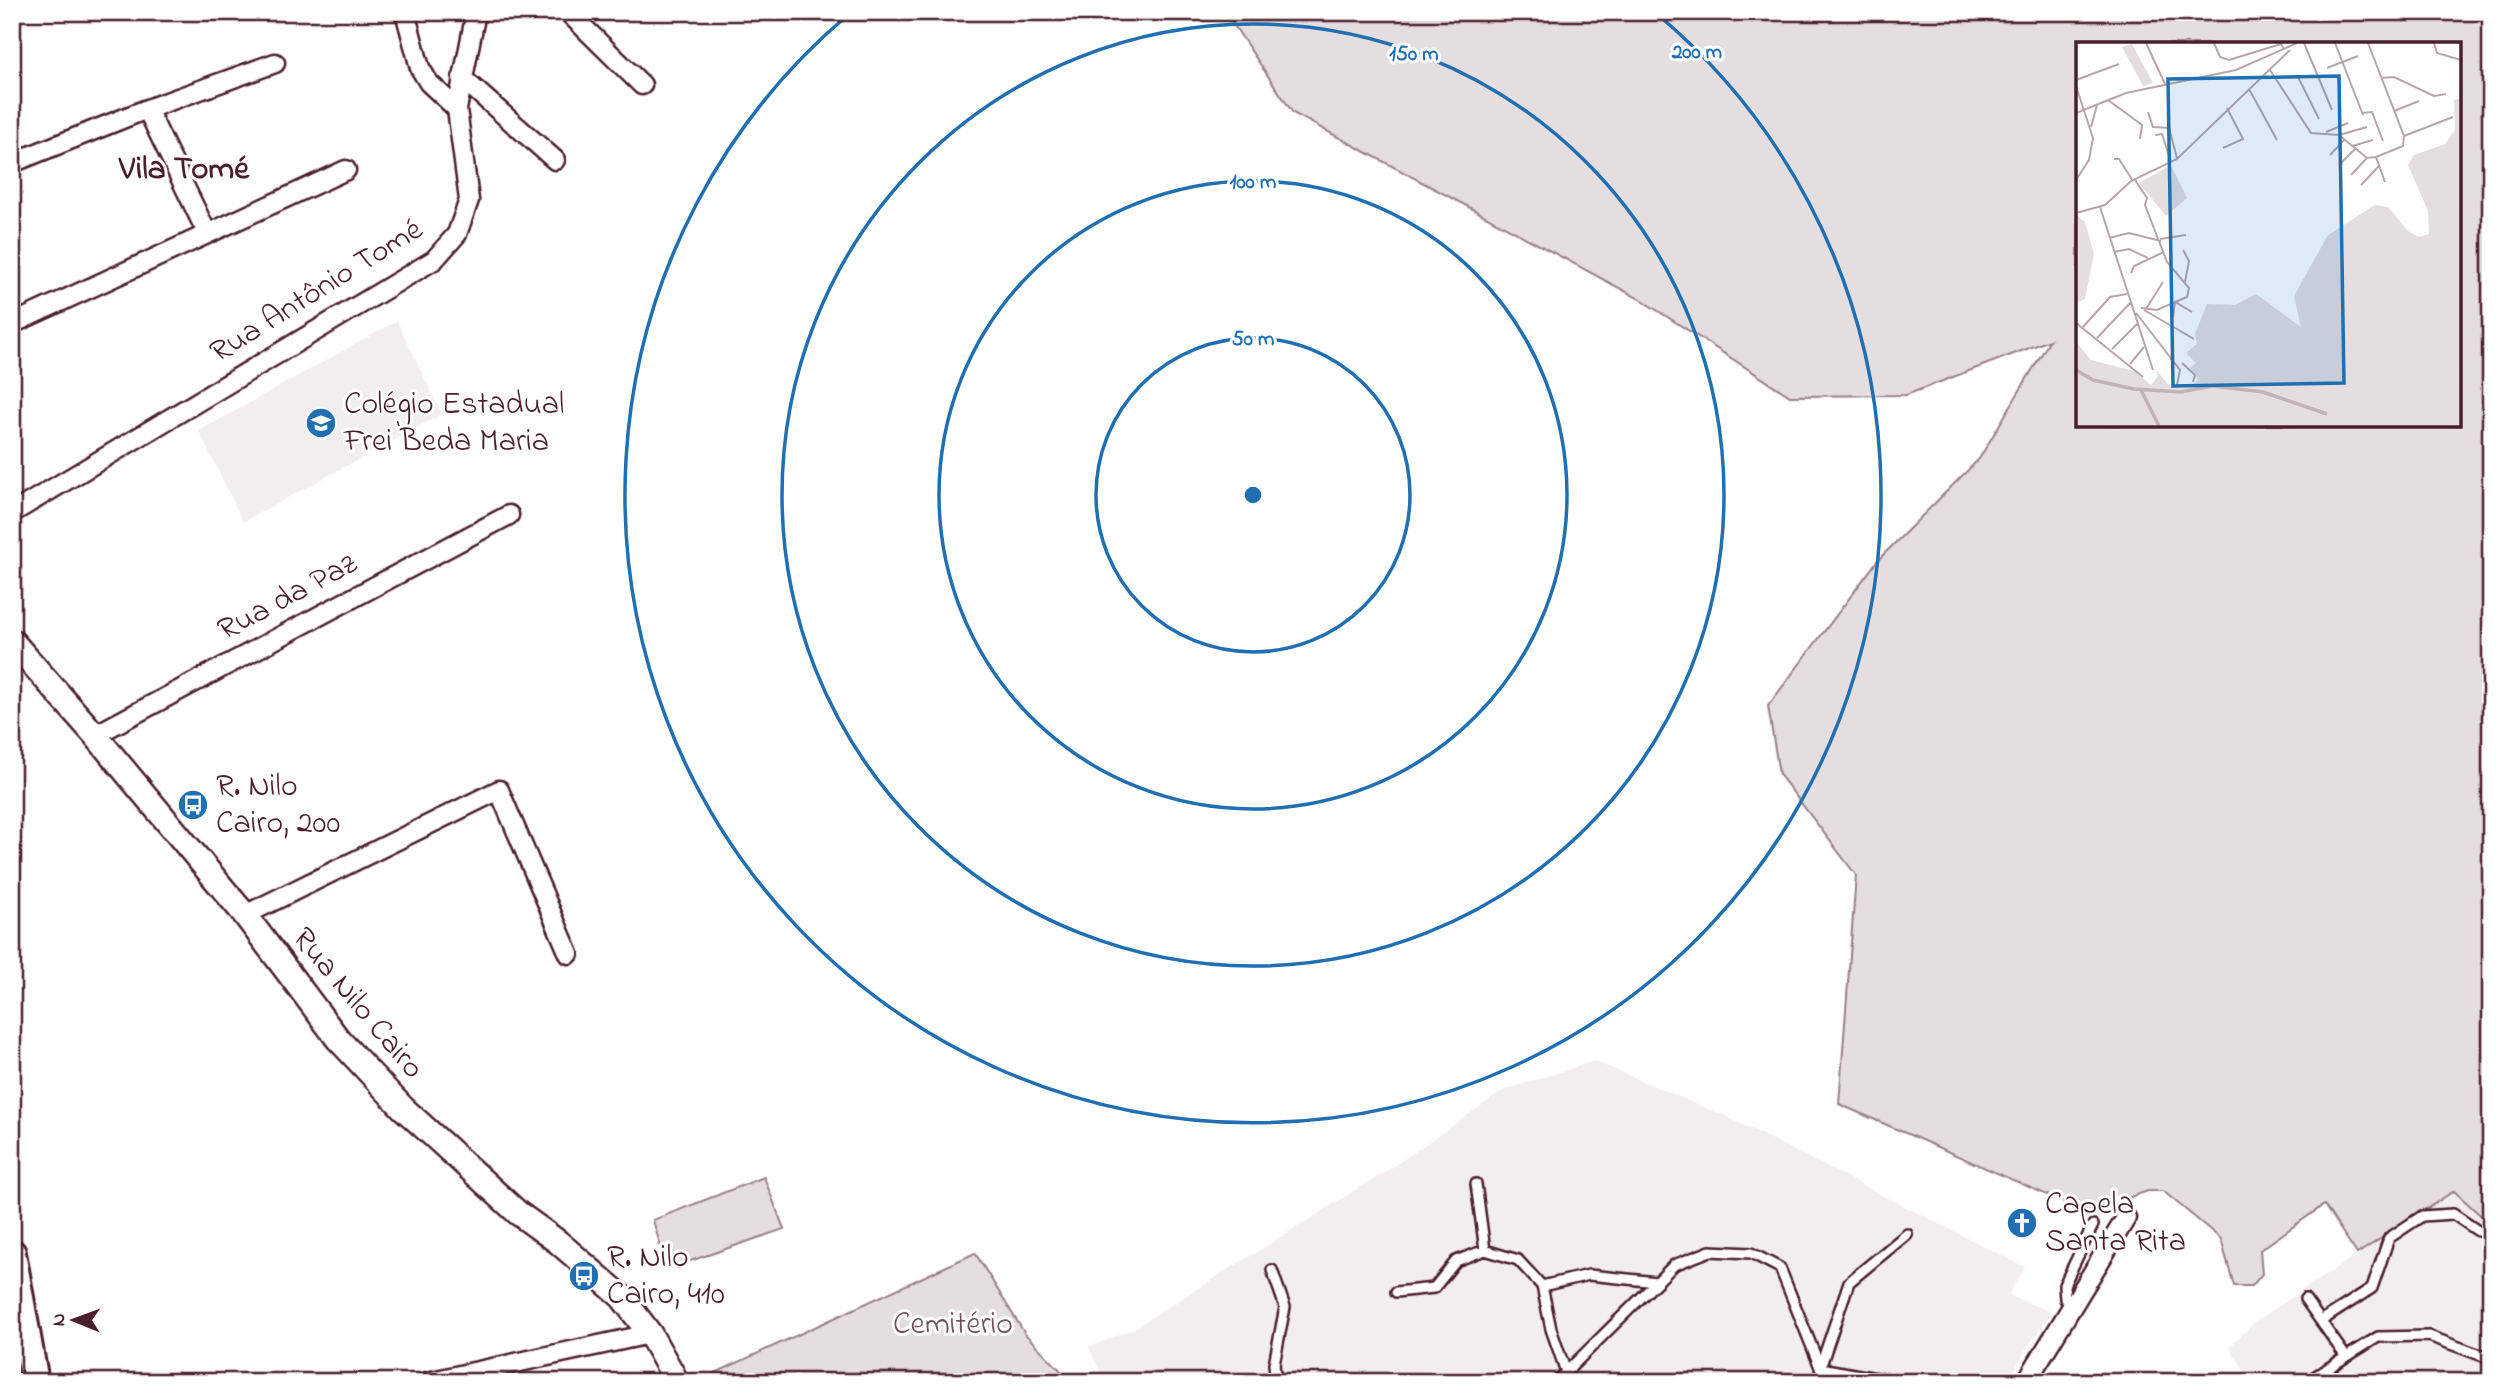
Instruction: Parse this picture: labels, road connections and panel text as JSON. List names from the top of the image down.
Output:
{
  "streets": {
    "street": ["Rua Antônio Tomé", "Rua da Paz", "Rua Nilo Cairo"]
  },
  "crossings": [
    ["Rua da Paz", "Rua Nilo Cairo"]
  ],
  "districts": ["Vila Tomé"],
  "parks": ["Cemitério"],
  "places": {
    "school or university": ["Colégio Estadual Frei Beda Maria"],
    "bus stop": ["R. Nilo Cairo, 200", "R. Nilo Cairo, 410"],
    "church": ["Capela Santa Rita"]
  },
  "north": "left",
  "rings": [
    "200 m",
    "150 m",
    "100 m",
    "50 m"
  ]
}
